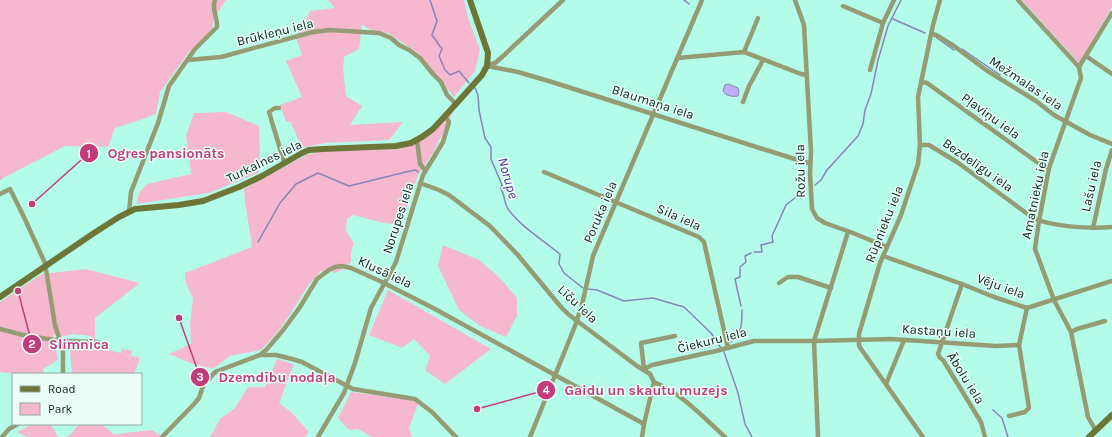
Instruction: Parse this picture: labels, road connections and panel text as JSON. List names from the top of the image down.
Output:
{
  "streets": {
    "main road": ["Turkalnes iela"],
    "street": [
      "Brūkleņu iela",
      "Mežmalas iela",
      "Blaumaņa iela",
      "Pļaviņu iela",
      "Bezdelīgu iela",
      "Rožu iela",
      "Lašu iela",
      "Amatnieku iela",
      "Poruka iela",
      "Sila iela",
      "Norupes iela",
      "Rūpnieku iela",
      "Klusā iela",
      "Vēju iela",
      "Līču iela",
      "Kastaņu iela",
      "Čiekuru iela",
      "Ābolu iela"
    ]
  },
  "crossings": [
    ["Brūkleņu iela", "Turkalnes iela"],
    ["Mežmalas iela", "Amatnieku iela"],
    ["Mežmalas iela", "Rūpnieku iela"],
    ["Blaumaņa iela", "Turkalnes iela"],
    ["Blaumaņa iela", "Rožu iela"],
    ["Blaumaņa iela", "Poruka iela"],
    ["Pļaviņu iela", "Amatnieku iela"],
    ["Pļaviņu iela", "Rūpnieku iela"],
    ["Turkalnes iela", "Norupes iela"],
    ["Bezdelīgu iela", "Lašu iela"],
    ["Bezdelīgu iela", "Amatnieku iela"],
    ["Bezdelīgu iela", "Rūpnieku iela"],
    ["Amatnieku iela", "Vēju iela"],
    ["Poruka iela", "Sila iela"],
    ["Poruka iela", "Klusā iela"],
    ["Poruka iela", "Līču iela"],
    ["Sila iela", "Čiekuru iela"],
    ["Norupes iela", "Klusā iela"],
    ["Norupes iela", "Līču iela"],
    ["Rūpnieku iela", "Vēju iela"],
    ["Rūpnieku iela", "Kastaņu iela"],
    ["Rūpnieku iela", "Čiekuru iela"],
    ["Vēju iela", "Ābolu iela"],
    ["Līču iela", "Čiekuru iela"],
    ["Kastaņu iela", "Čiekuru iela"],
    ["Kastaņu iela", "Ābolu iela"]
  ],
  "water": ["Norupe"],
  "places": [
    "Ogres pansionāts",
    "Slimnīca",
    "Dzemdību nodaļa",
    "Gaidu un skautu muzejs"
  ],
  "legend": ["Road", "Park"]
}
